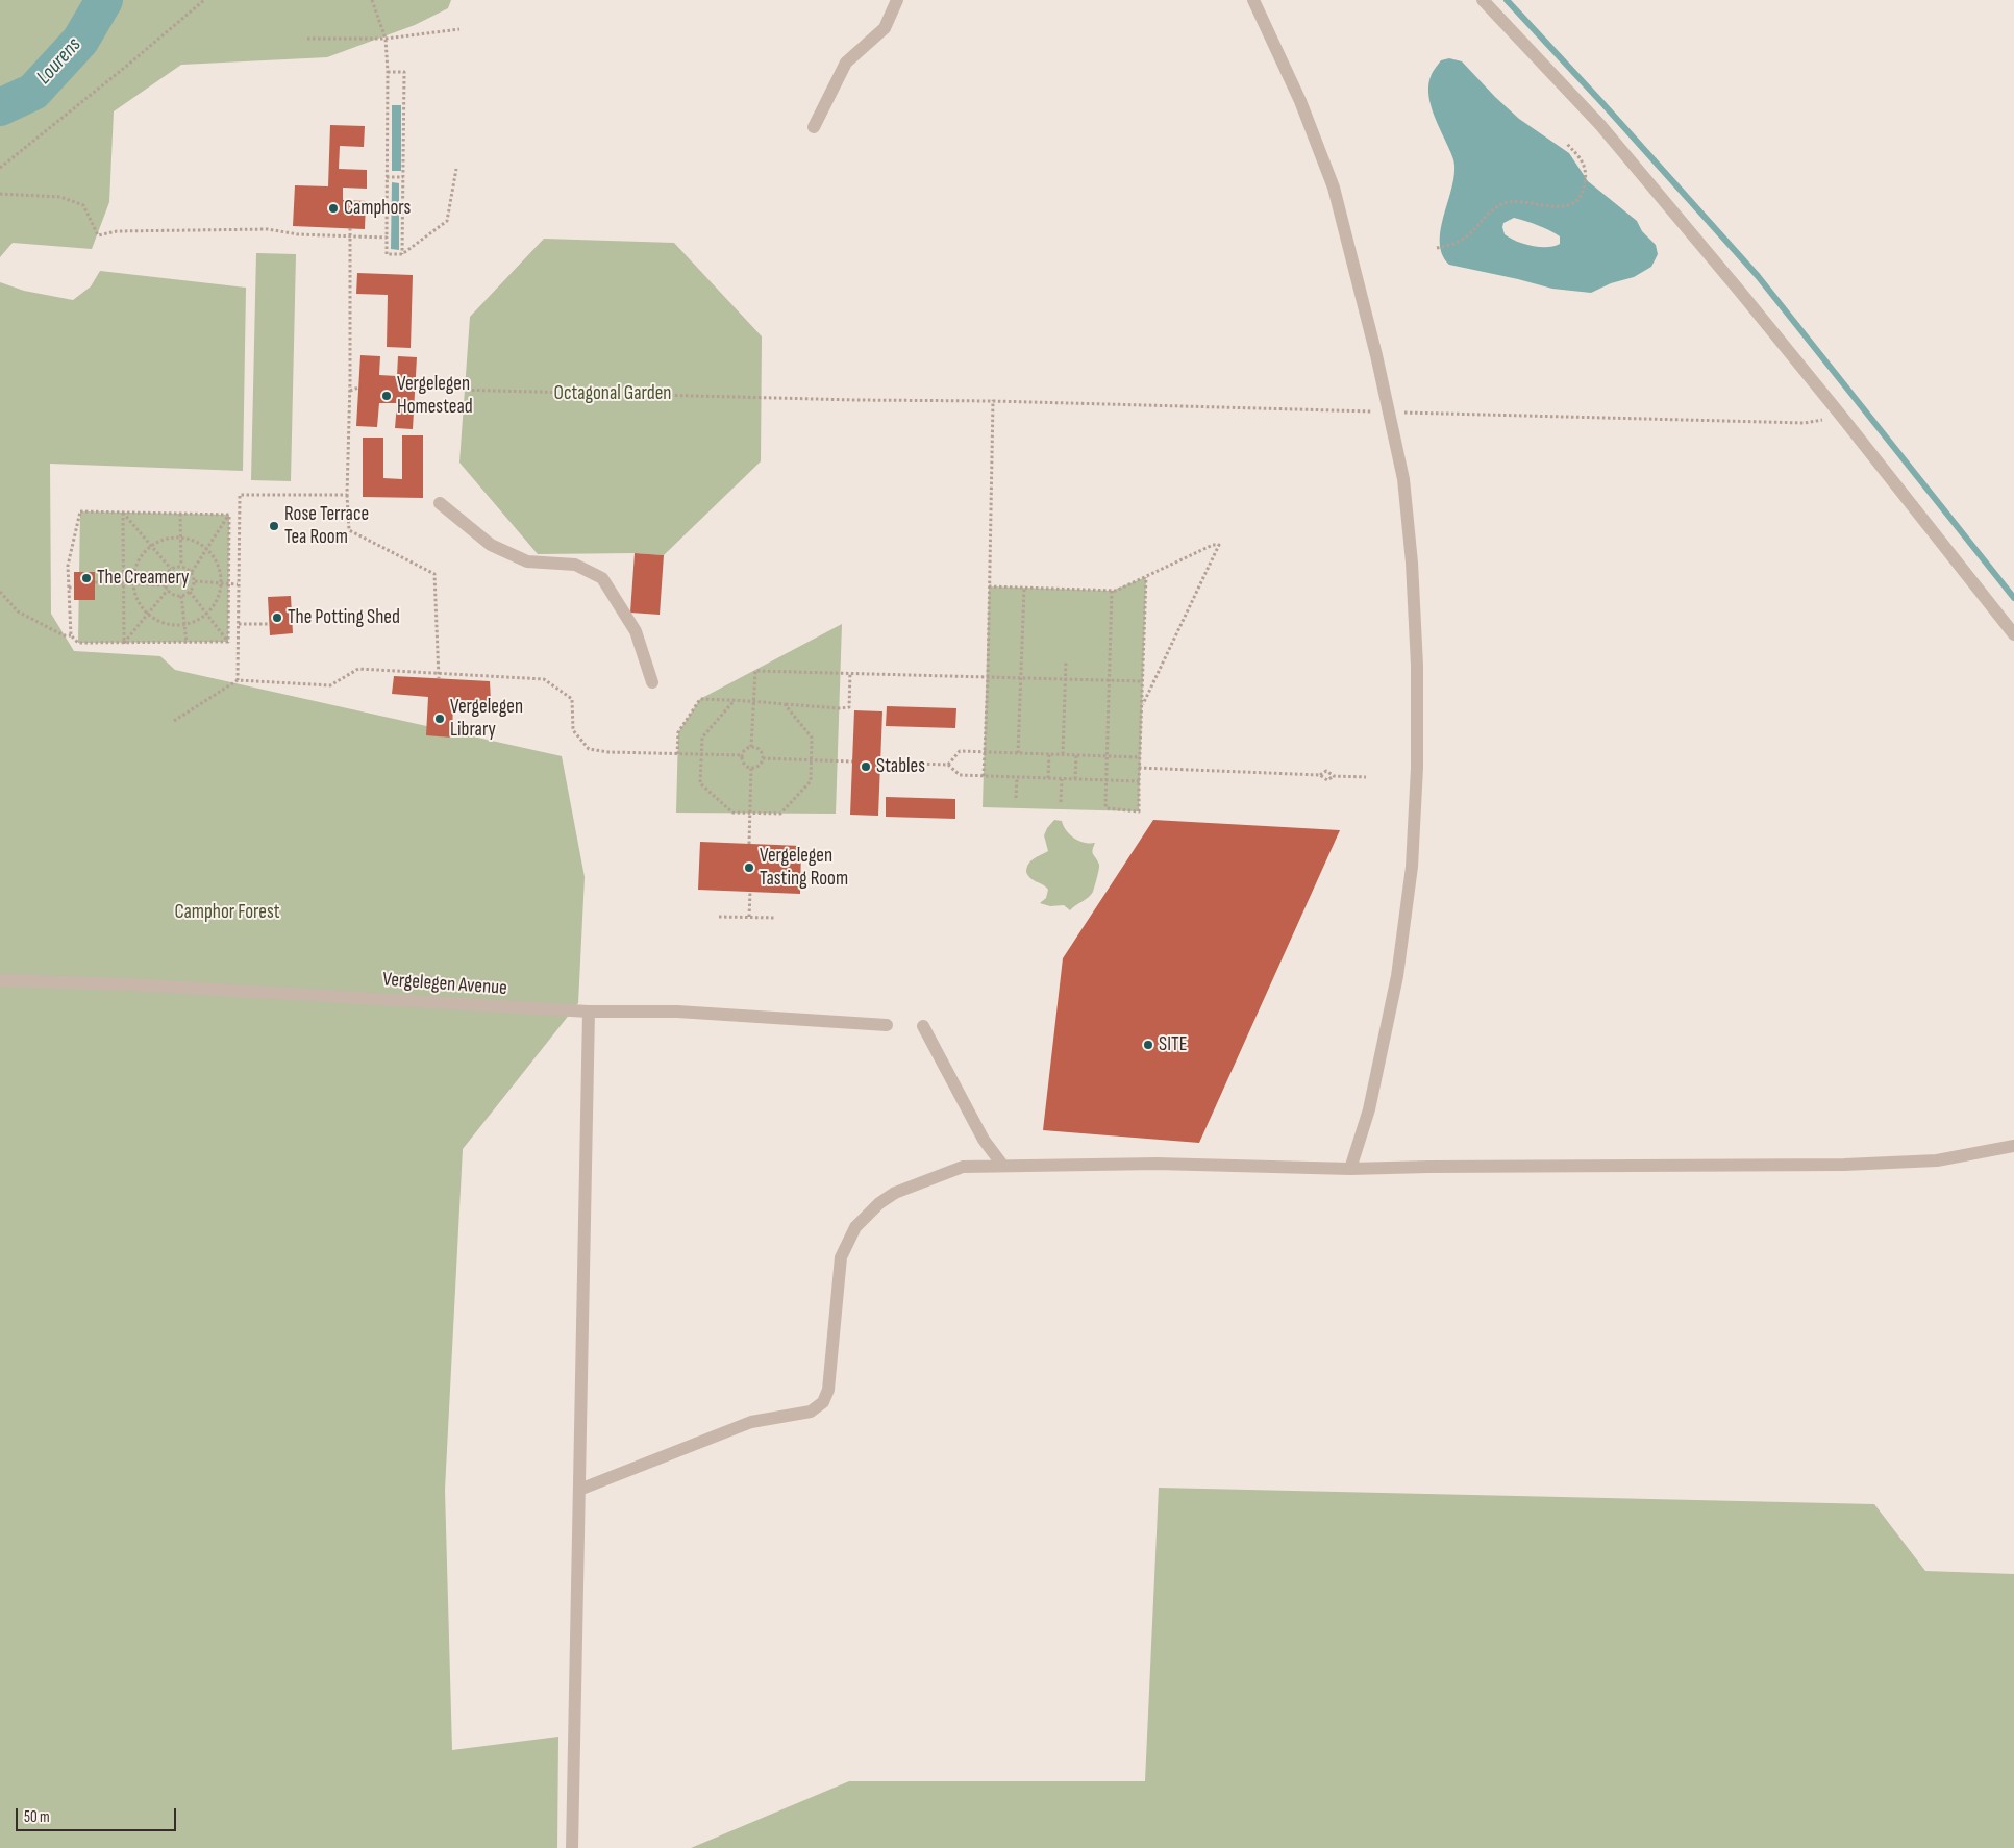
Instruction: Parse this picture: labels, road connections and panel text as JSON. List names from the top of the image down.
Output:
{
  "streets": {
    "street": ["Vergelegen Avenue"]
  },
  "water": ["Lourens"],
  "parks": ["Octagonal Garden", "Camphor Forest"],
  "places": [
    "Camphors",
    "Vergelegen Homestead",
    "Rose Terrace Tea Room",
    "The Creamery",
    "The Potting Shed",
    "Vergelegen Library",
    "Stables",
    "Vergelegen Tasting Room",
    "SITE"
  ],
  "scale_bar": "50 m"
}
